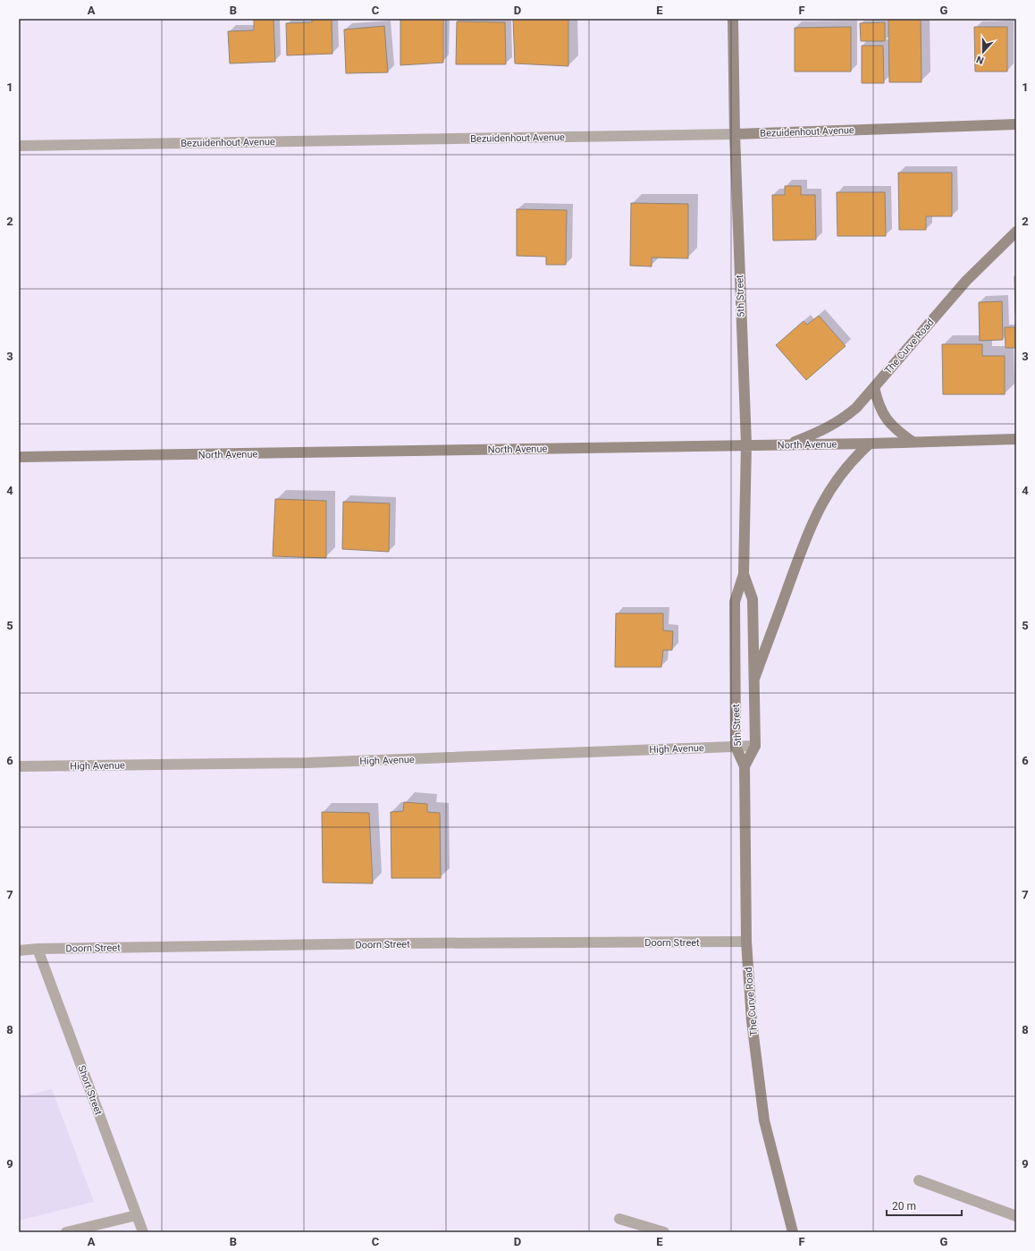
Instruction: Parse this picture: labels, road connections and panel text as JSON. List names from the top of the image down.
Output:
{
  "streets": {
    "street": [
      "Bezuidenhout Avenue",
      "5th Street",
      "The Curve Road",
      "North Avenue",
      "High Avenue",
      "Doorn Street",
      "Short Street"
    ]
  },
  "crossings": [
    ["Bezuidenhout Avenue", "5th Street"],
    ["5th Street", "The Curve Road"],
    ["5th Street", "North Avenue"],
    ["5th Street", "High Avenue"],
    ["The Curve Road", "North Avenue"],
    ["The Curve Road", "Doorn Street"],
    ["Doorn Street", "Short Street"]
  ],
  "scale_bar": "20 m",
  "north": "bottom",
  "grid": {
    "columns": [
      "A",
      "B",
      "C",
      "D",
      "E",
      "F",
      "G"
    ],
    "rows": [
      "1",
      "2",
      "3",
      "4",
      "5",
      "6",
      "7",
      "8",
      "9"
    ]
  }
}
